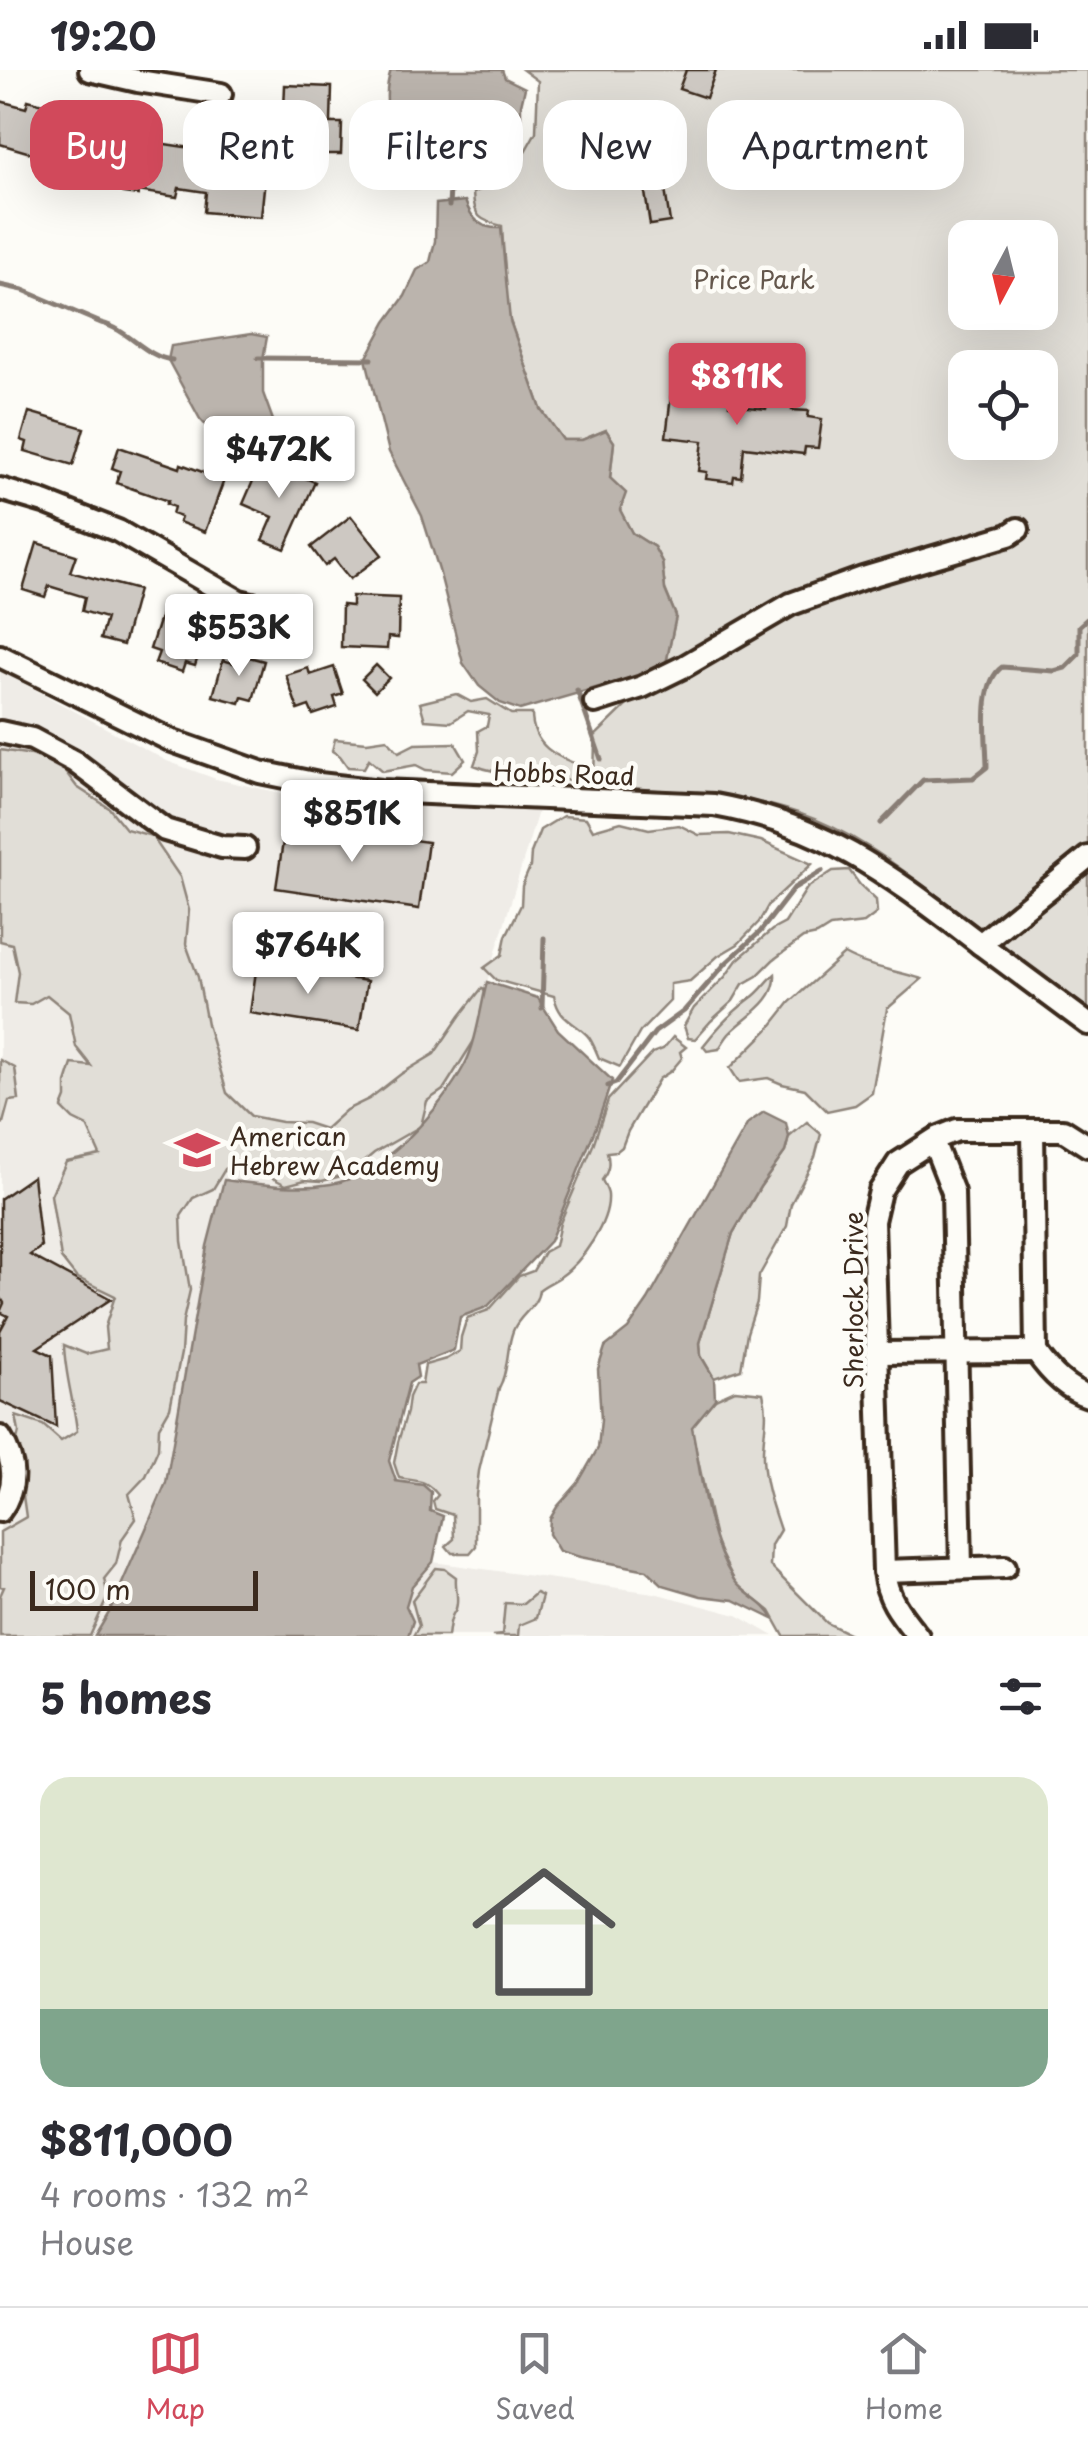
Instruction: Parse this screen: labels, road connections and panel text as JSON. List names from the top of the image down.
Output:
{
  "streets": {
    "street": ["Hobbs Road", "Sherlock Drive"]
  },
  "parks": ["Price Park"],
  "places": {
    "school or university": ["American Hebrew Academy"]
  },
  "scale_bar": "100 m",
  "north": "bottom",
  "page": {
    "status": "19:20",
    "chip": [
      "Buy",
      "Rent",
      "Filters",
      "New",
      "Apartment"
    ],
    "price": [
      "$811K",
      "$472K",
      "$553K",
      "$851K",
      "$764K"
    ],
    "scale": "100 m",
    "heading": "5 homes",
    "list": [
      {
        "name": "$811,000",
        "note": "4 rooms · 132 m² · House"
      }
    ],
    "tabs": ["Map", "Saved", "Home"]
  }
}
